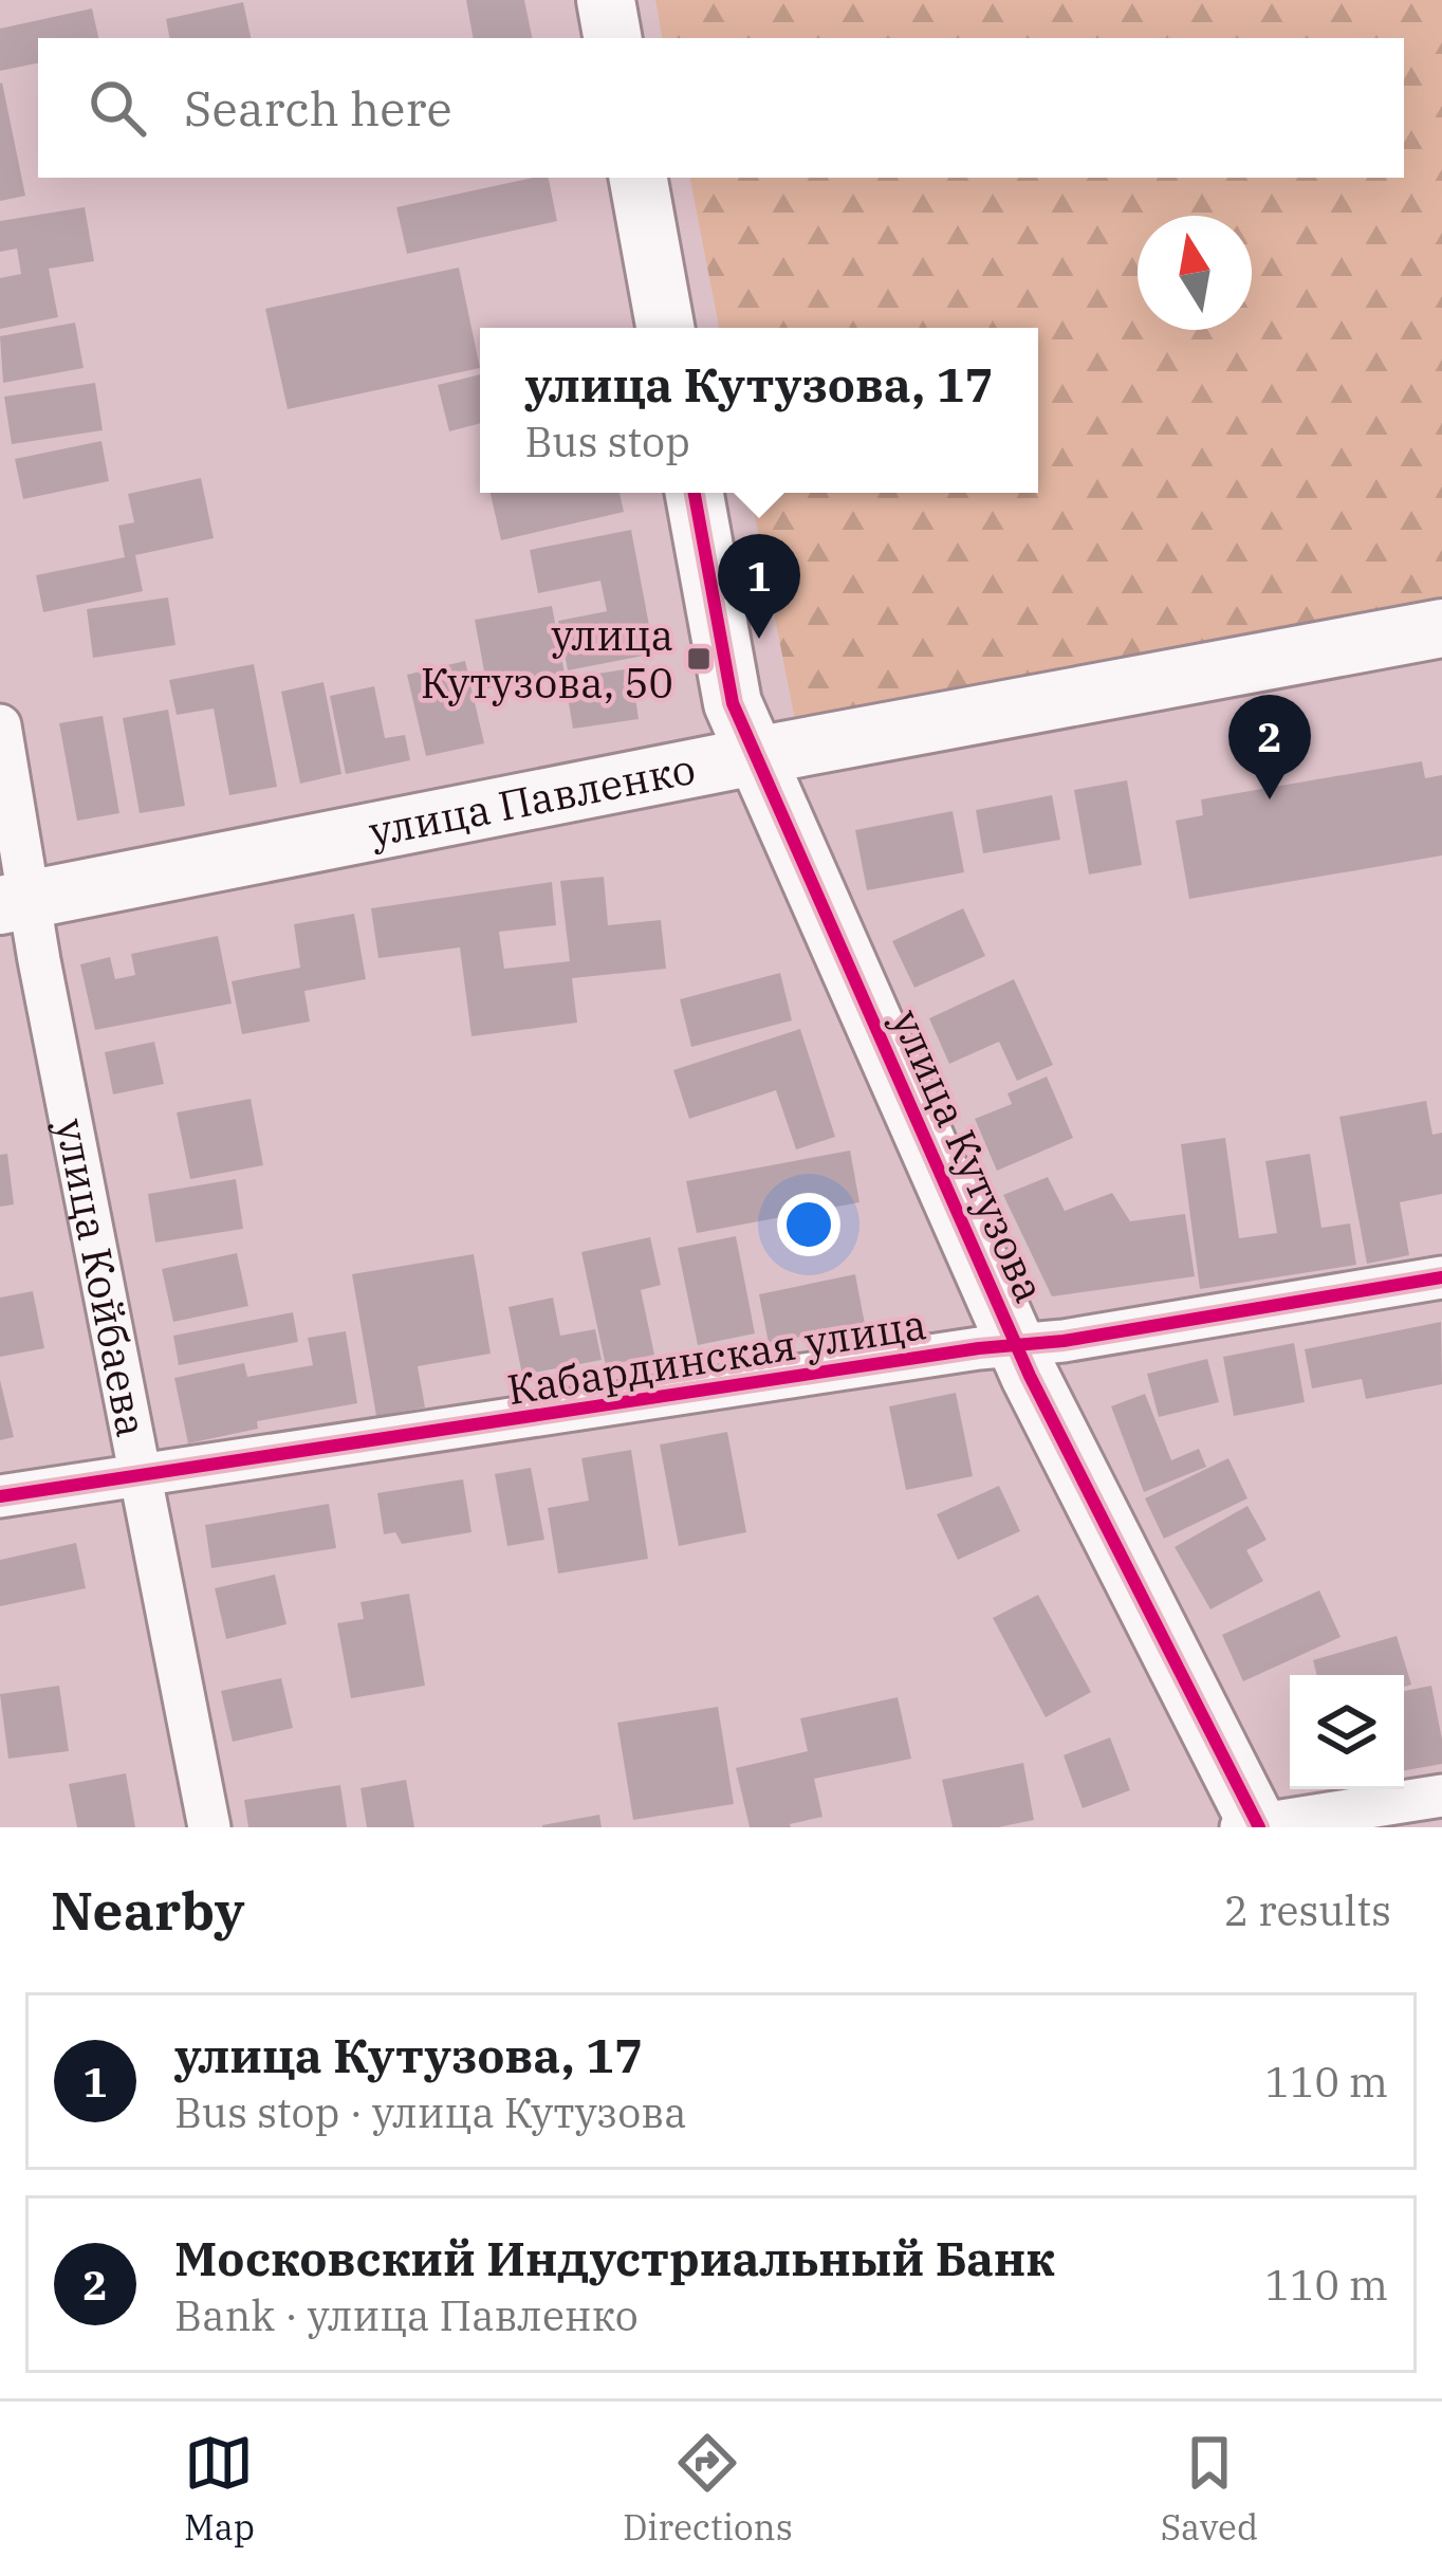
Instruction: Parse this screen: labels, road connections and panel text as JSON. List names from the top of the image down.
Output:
{
  "streets": {
    "street": [
      "улица Павленко",
      "улица Кутузова",
      "улица Койбаева",
      "Кабардинская улица"
    ]
  },
  "crossings": [
    ["улица Павленко", "улица Кутузова"],
    ["улица Павленко", "улица Койбаева"],
    ["улица Кутузова", "Кабардинская улица"],
    ["улица Койбаева", "Кабардинская улица"]
  ],
  "places": {
    "transit": ["улица Кутузова, 50"]
  },
  "north": "top",
  "page": {
    "search": "Search here",
    "popup": ["улица Кутузова, 17", "Bus stop"],
    "pins": ["1", "2"],
    "heading": ["Nearby", "2 results"],
    "list": [
      {
        "mark": "1",
        "name": "улица Кутузова, 17",
        "note": "Bus stop · улица Кутузова",
        "value": "110 m"
      },
      {
        "mark": "2",
        "name": "Московский Индустриальный Банк",
        "note": "Bank · улица Павленко",
        "value": "110 m"
      }
    ],
    "nav": ["Map", "Directions", "Saved"]
  }
}
